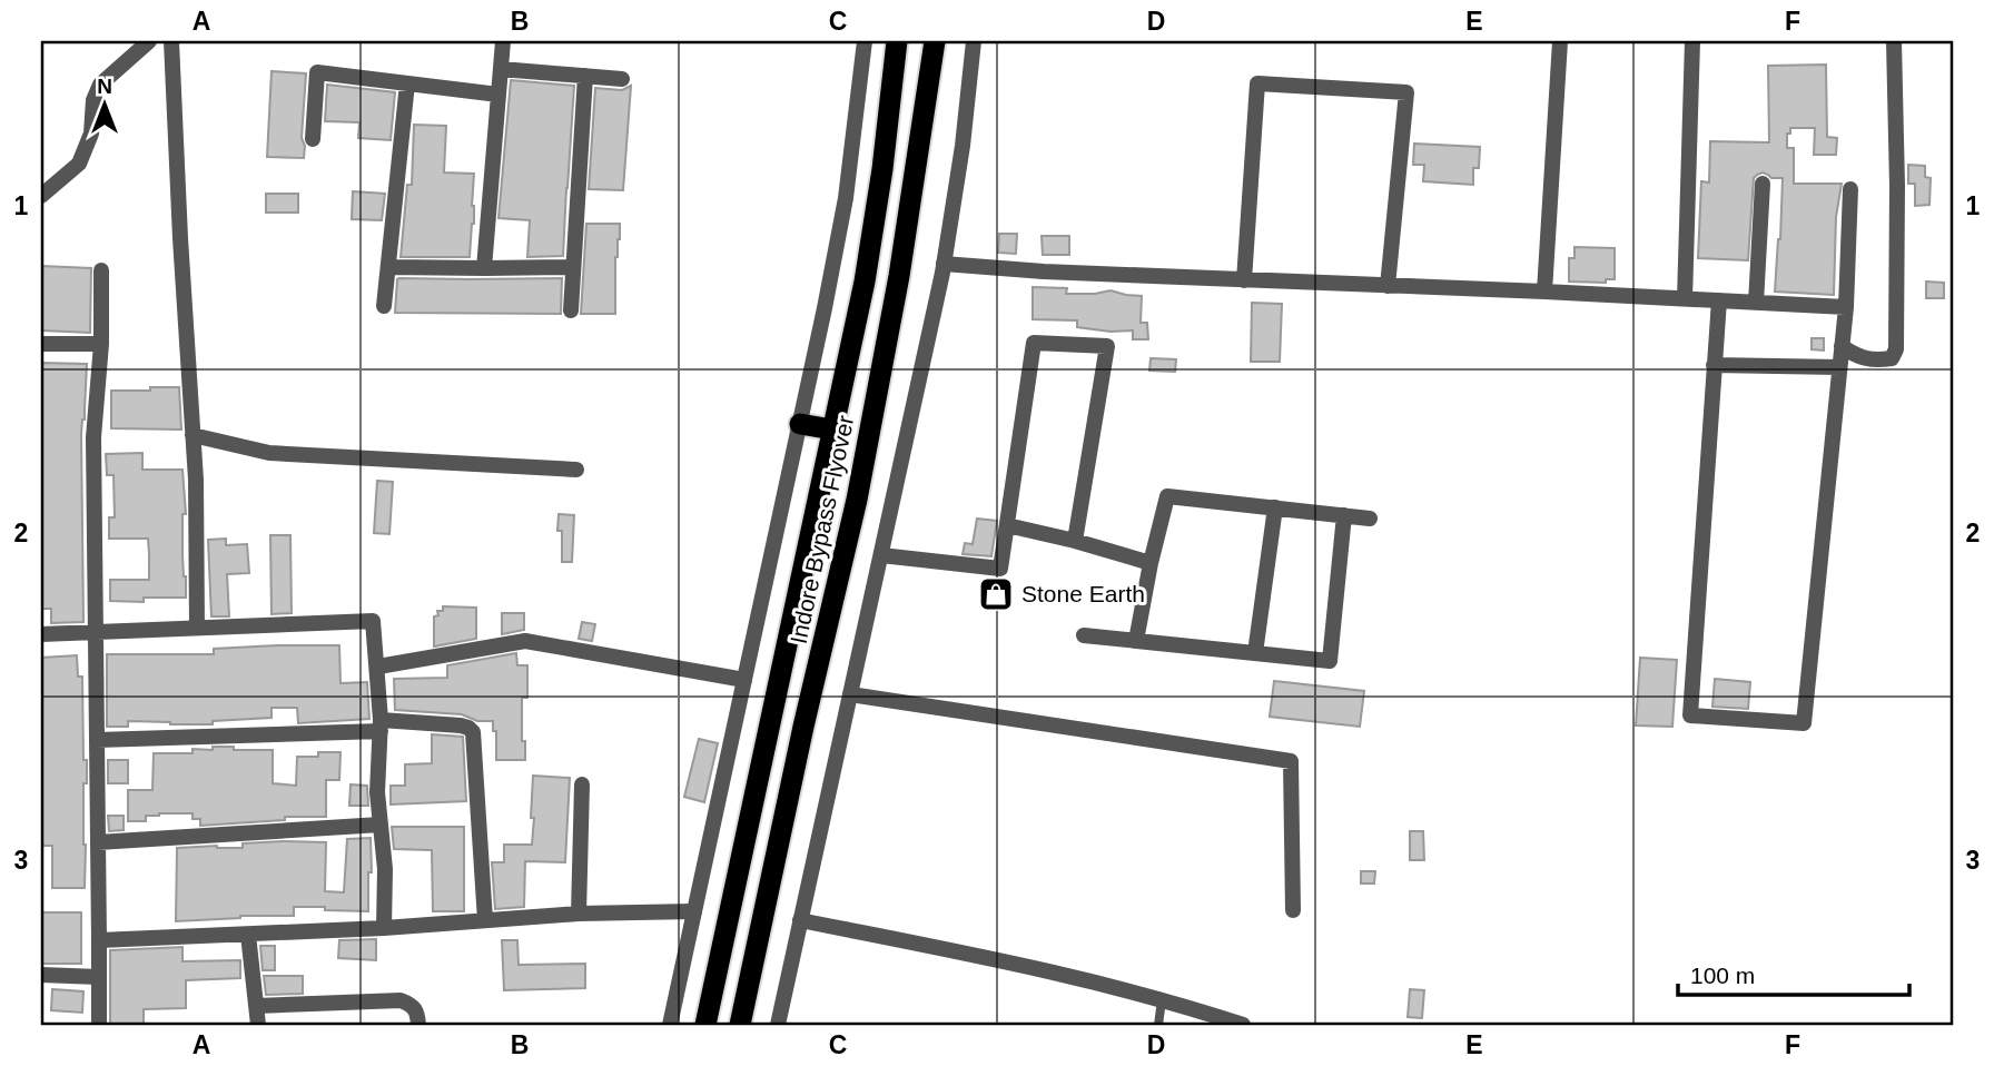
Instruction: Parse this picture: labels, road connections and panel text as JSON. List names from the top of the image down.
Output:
{
  "streets": {
    "highway": ["Indore Bypass Flyover"]
  },
  "places": {
    "shop": ["Stone Earth"]
  },
  "scale_bar": "100 m",
  "north": "top",
  "grid": {
    "columns": [
      "A",
      "B",
      "C",
      "D",
      "E",
      "F"
    ],
    "rows": ["1", "2", "3"]
  }
}
